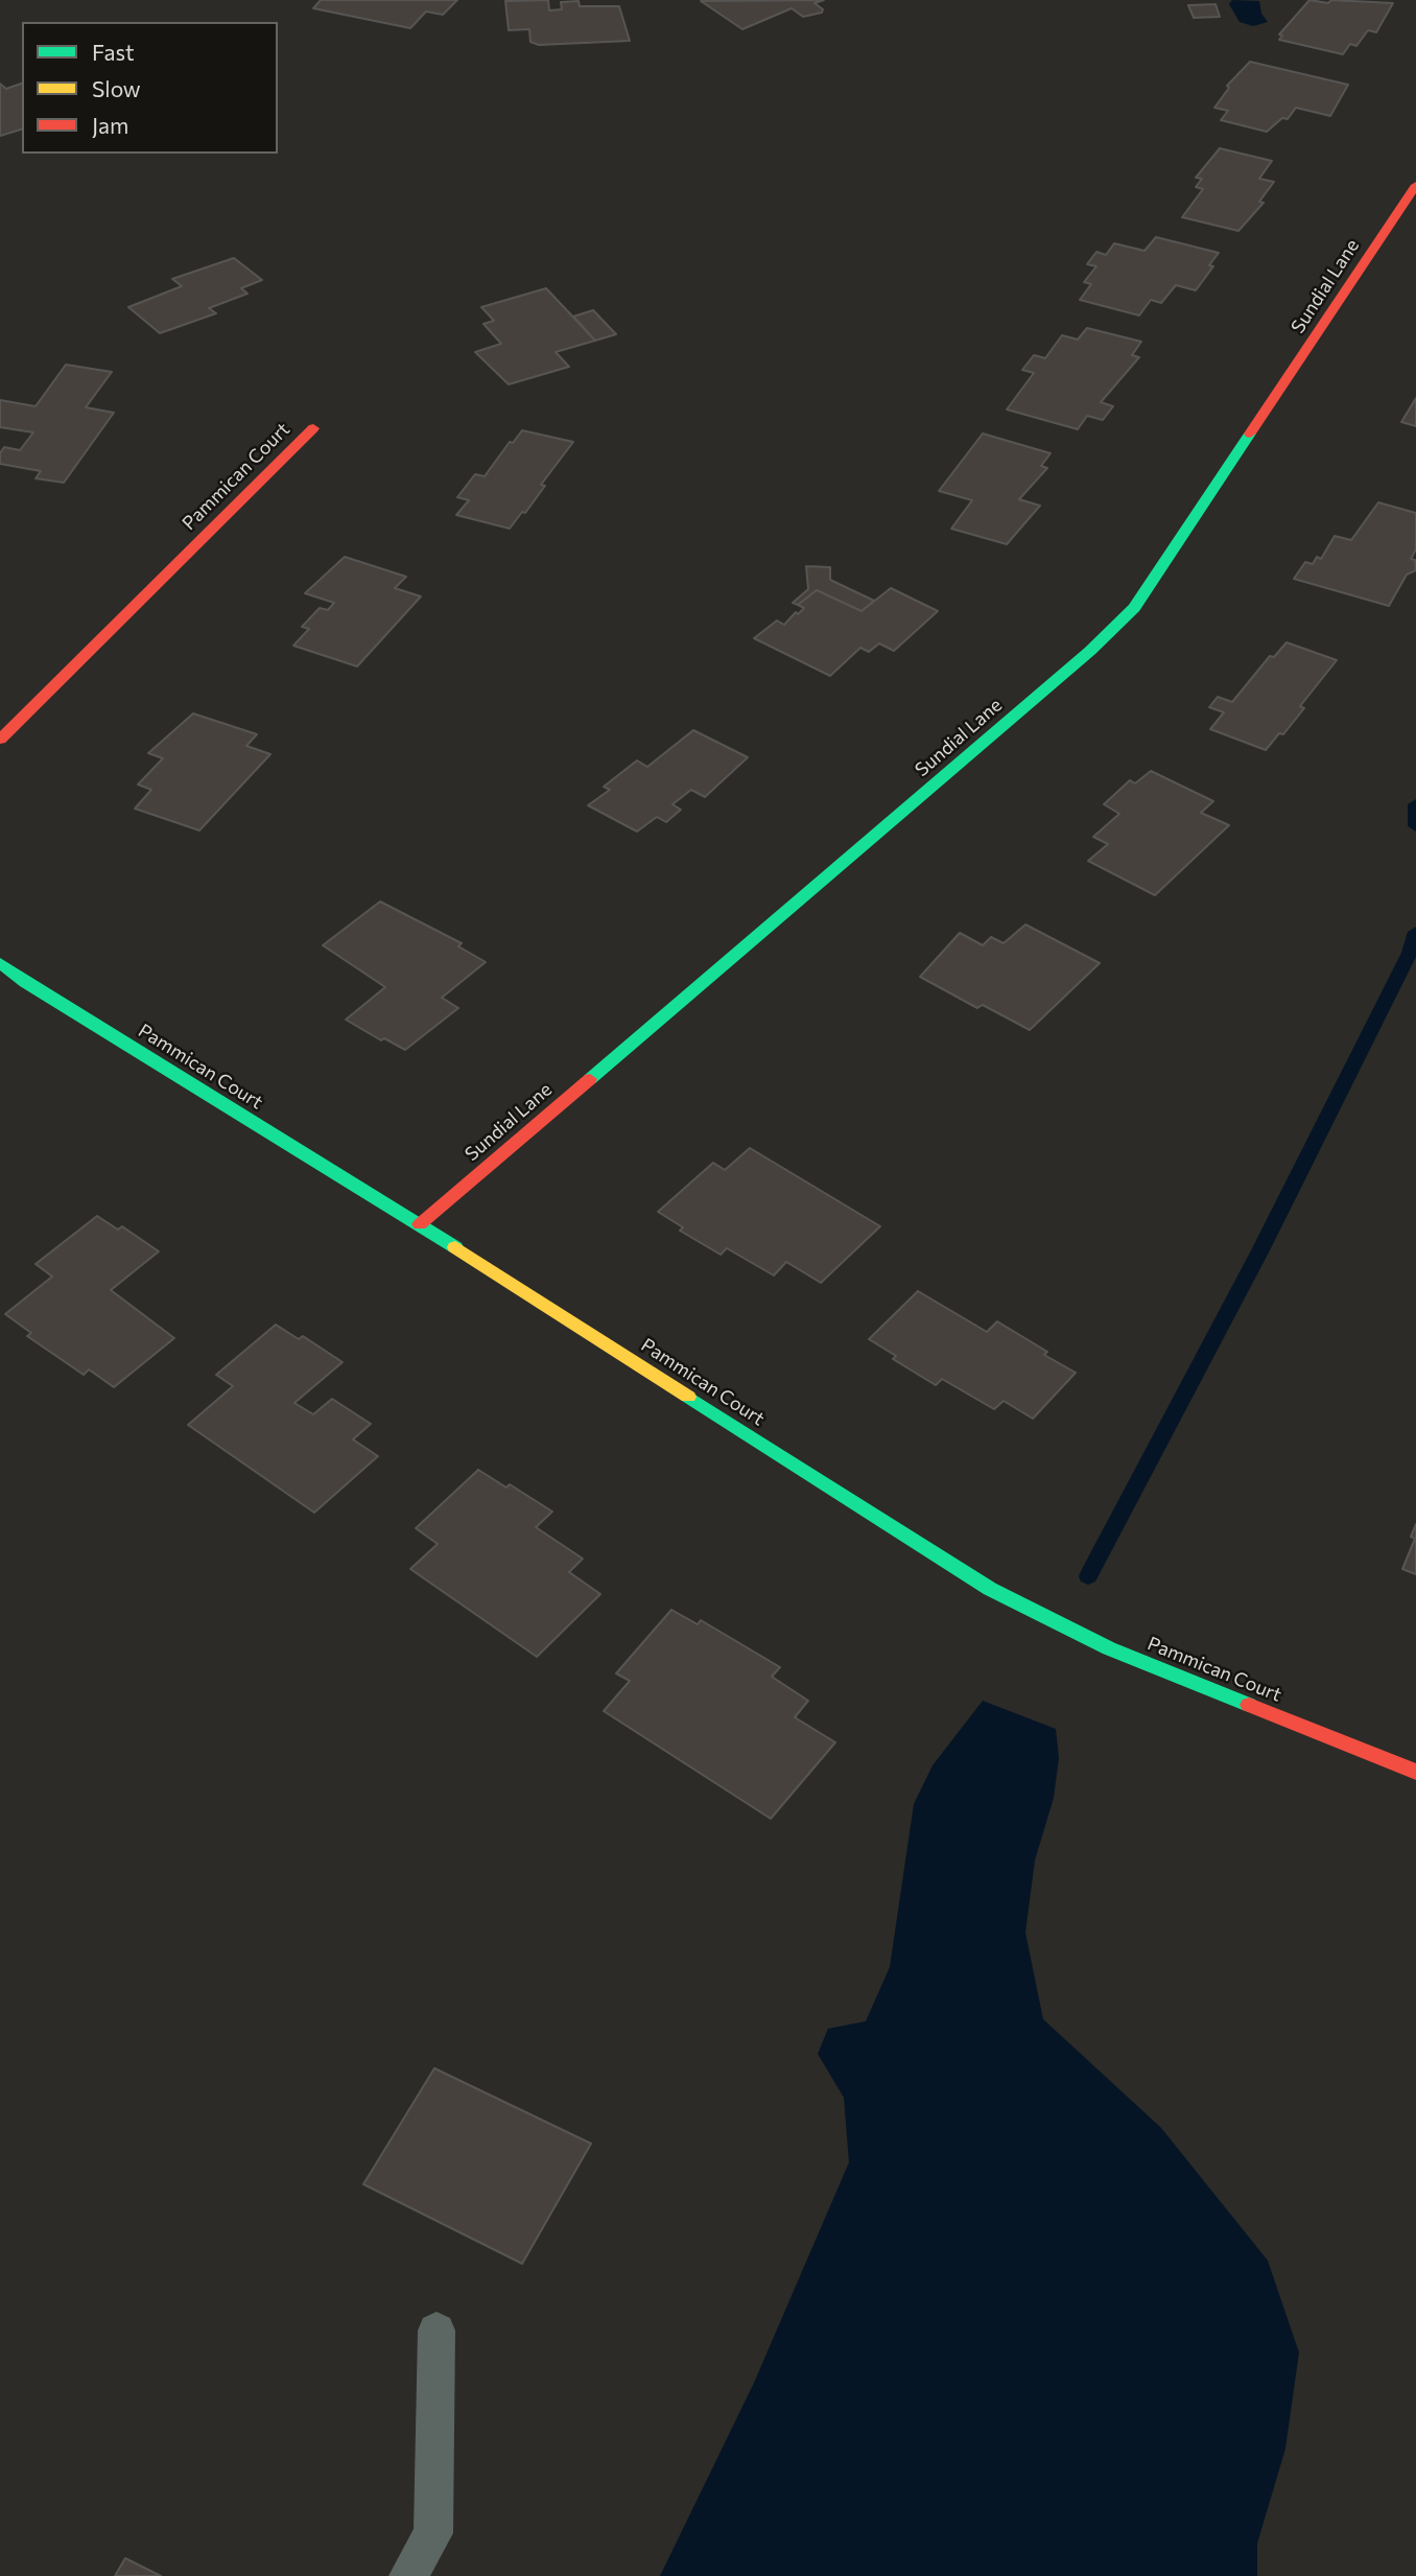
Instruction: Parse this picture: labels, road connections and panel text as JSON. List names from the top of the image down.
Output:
{
  "streets": {
    "street": ["Sundial Lane", "Pammican Court"]
  },
  "crossings": [
    ["Sundial Lane", "Pammican Court"]
  ],
  "legend": ["Fast", "Slow", "Jam"]
}
